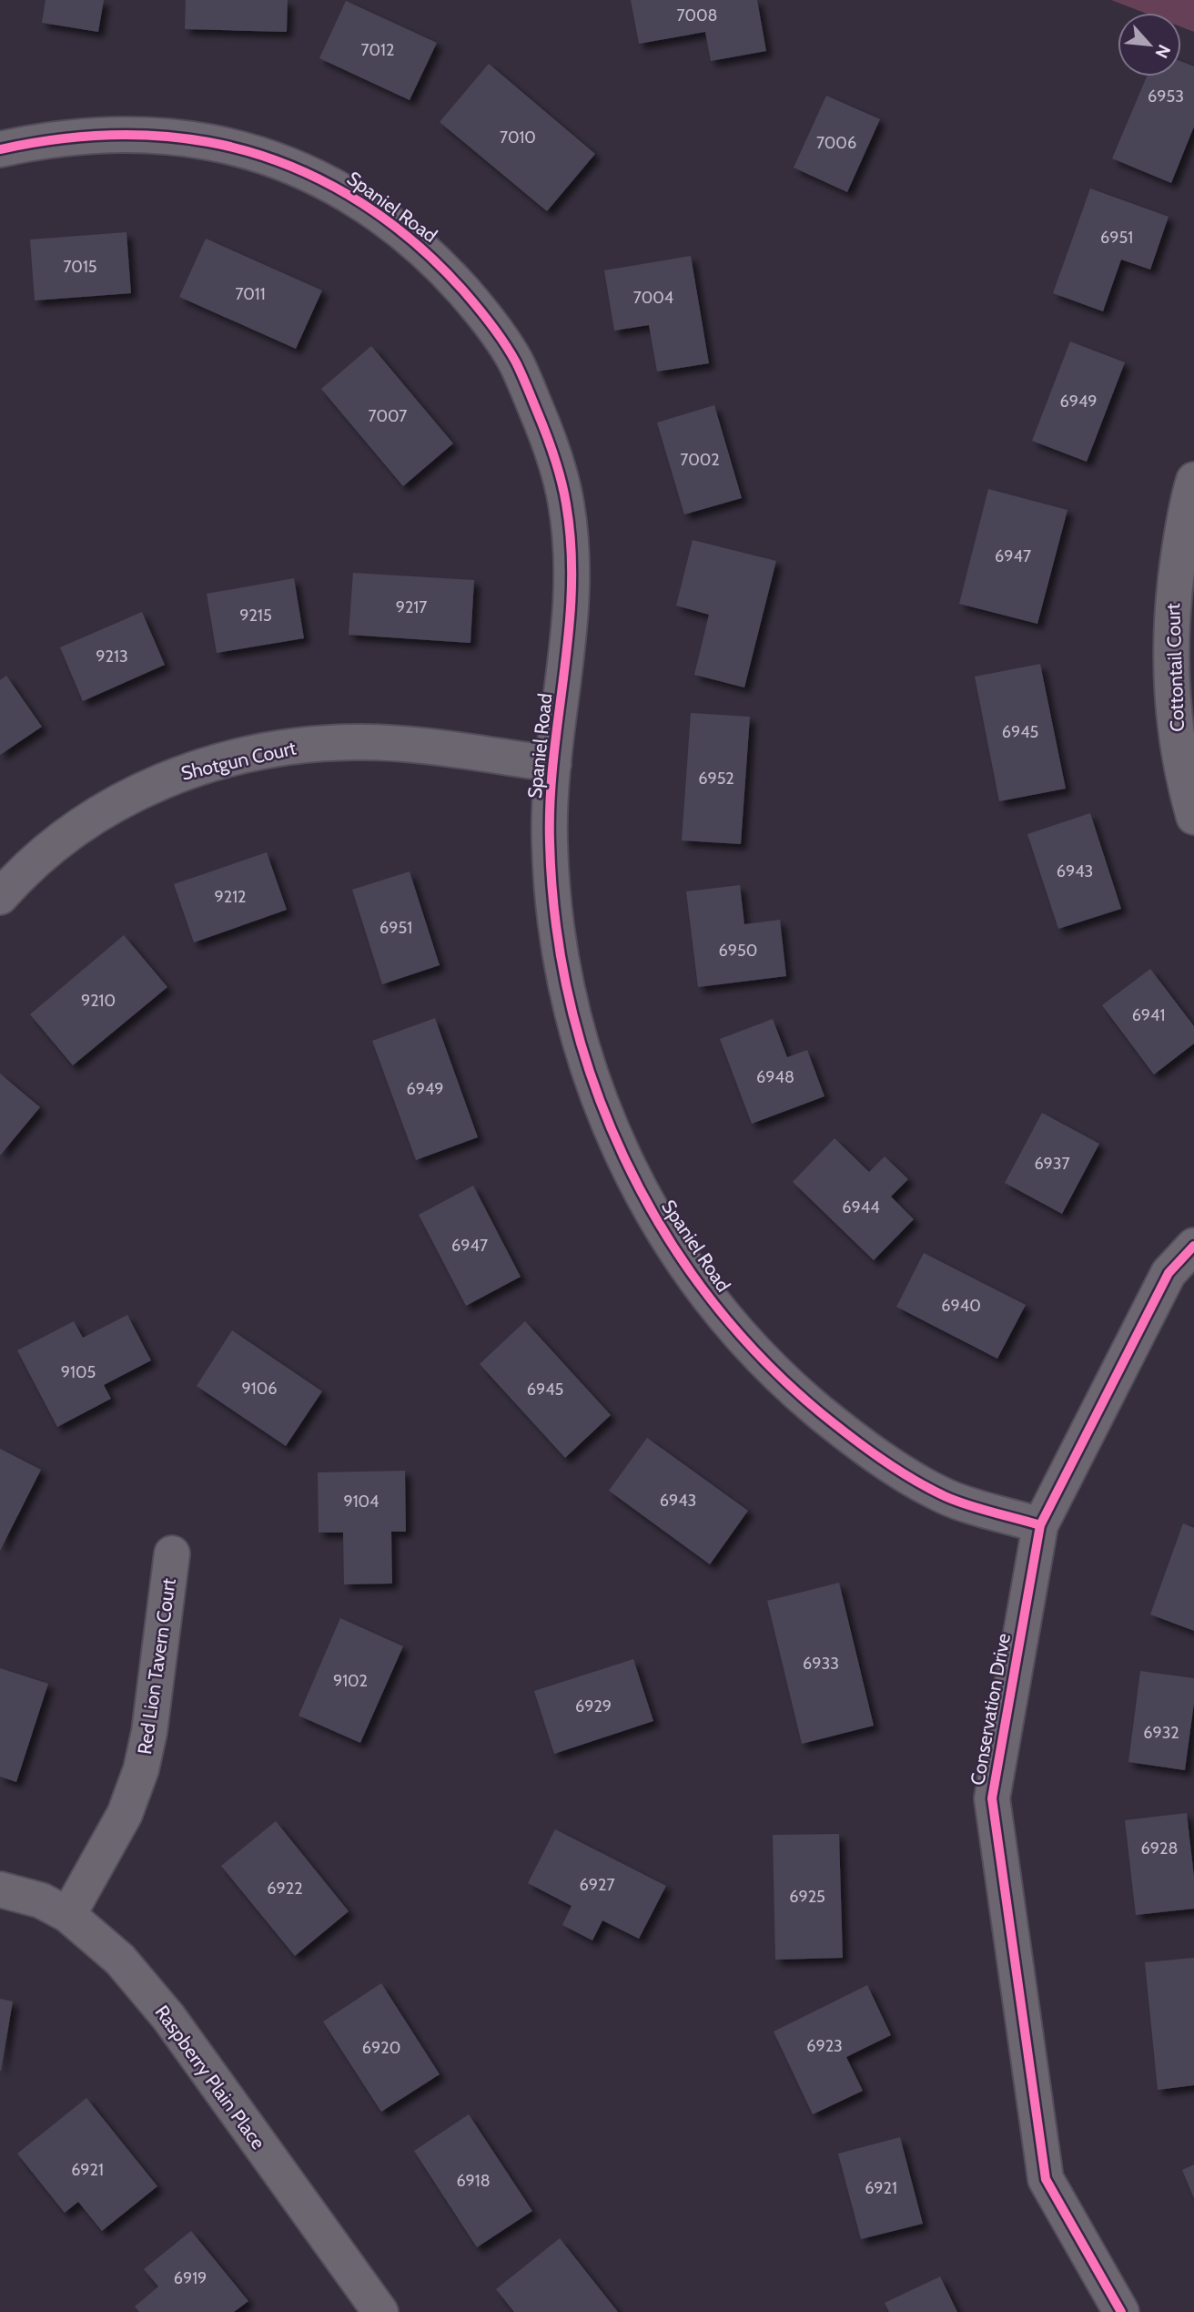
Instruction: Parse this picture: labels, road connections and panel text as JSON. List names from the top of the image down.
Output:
{
  "streets": {
    "street": [
      "Spaniel Road",
      "Cottontail Court",
      "Shotgun Court",
      "Red Lion Tavern Court",
      "Conservation Drive",
      "Raspberry Plain Place"
    ]
  },
  "crossings": [
    ["Spaniel Road", "Shotgun Court"],
    ["Spaniel Road", "Conservation Drive"],
    ["Red Lion Tavern Court", "Raspberry Plain Place"]
  ],
  "house_numbers": [
    "7008",
    "7012",
    "6953",
    "7010",
    "7006",
    "6951",
    "7015",
    "7011",
    "7004",
    "6949",
    "7007",
    "7002",
    "6947",
    "9217",
    "9215",
    "9213",
    "6945",
    "6952",
    "6943",
    "9212",
    "6951",
    "6950",
    "9210",
    "6941",
    "6948",
    "6949",
    "6937",
    "6944",
    "6947",
    "6940",
    "9105",
    "9106",
    "6945",
    "6943",
    "9104",
    "6933",
    "9102",
    "6929",
    "6932",
    "6928",
    "6927",
    "6922",
    "6925",
    "6923",
    "6920",
    "6921",
    "6918",
    "6921",
    "6919"
  ],
  "north": "bottom right"
}
